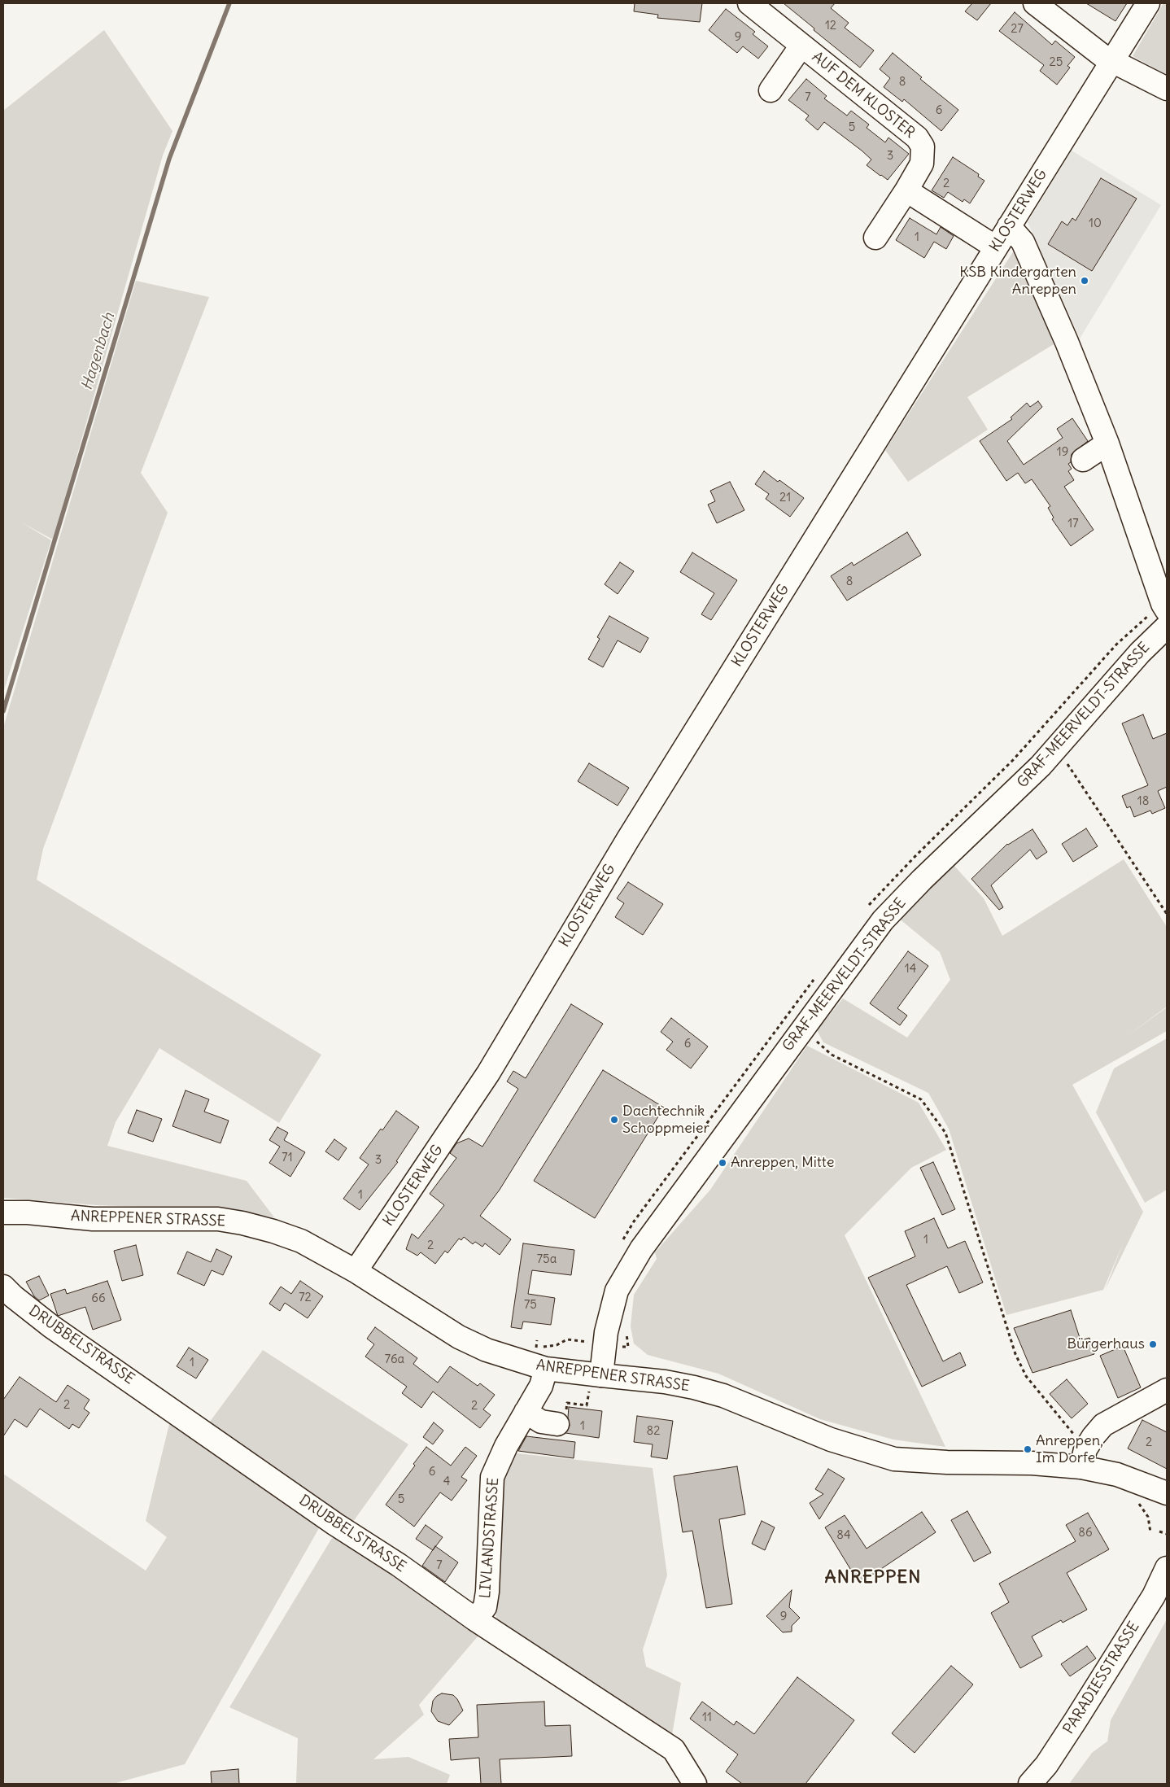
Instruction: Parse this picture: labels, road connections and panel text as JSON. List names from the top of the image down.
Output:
{
  "streets": {
    "street": [
      "AUF DEM KLOSTER",
      "KLOSTERWEG",
      "GRAF-MEERVELDT-STRASSE",
      "ANREPPENER STRASSE",
      "DRUBBELSTRASSE",
      "LIVLANDSTRASSE",
      "PARADIESSTRASSE"
    ]
  },
  "crossings": [
    ["KLOSTERWEG", "ANREPPENER STRASSE"],
    ["GRAF-MEERVELDT-STRASSE", "ANREPPENER STRASSE"],
    ["ANREPPENER STRASSE", "LIVLANDSTRASSE"],
    ["DRUBBELSTRASSE", "LIVLANDSTRASSE"]
  ],
  "districts": ["ANREPPEN"],
  "water": ["Hagenbach"],
  "places": [
    "KSB Kindergarten Anreppen",
    "Dachtechnik Schoppmeier",
    "Anreppen, Mitte",
    "Bürgerhaus",
    "Anreppen, Im Dorfe"
  ],
  "house_numbers": [
    "12",
    "27",
    "9",
    "25",
    "8",
    "7",
    "6",
    "5",
    "3",
    "2",
    "10",
    "1",
    "19",
    "21",
    "17",
    "8",
    "18",
    "14",
    "6",
    "71",
    "3",
    "1",
    "1",
    "2",
    "75a",
    "72",
    "66",
    "75",
    "76a",
    "1",
    "2",
    "2",
    "1",
    "82",
    "2",
    "6",
    "4",
    "5",
    "86",
    "84",
    "7",
    "9",
    "11"
  ]
}
